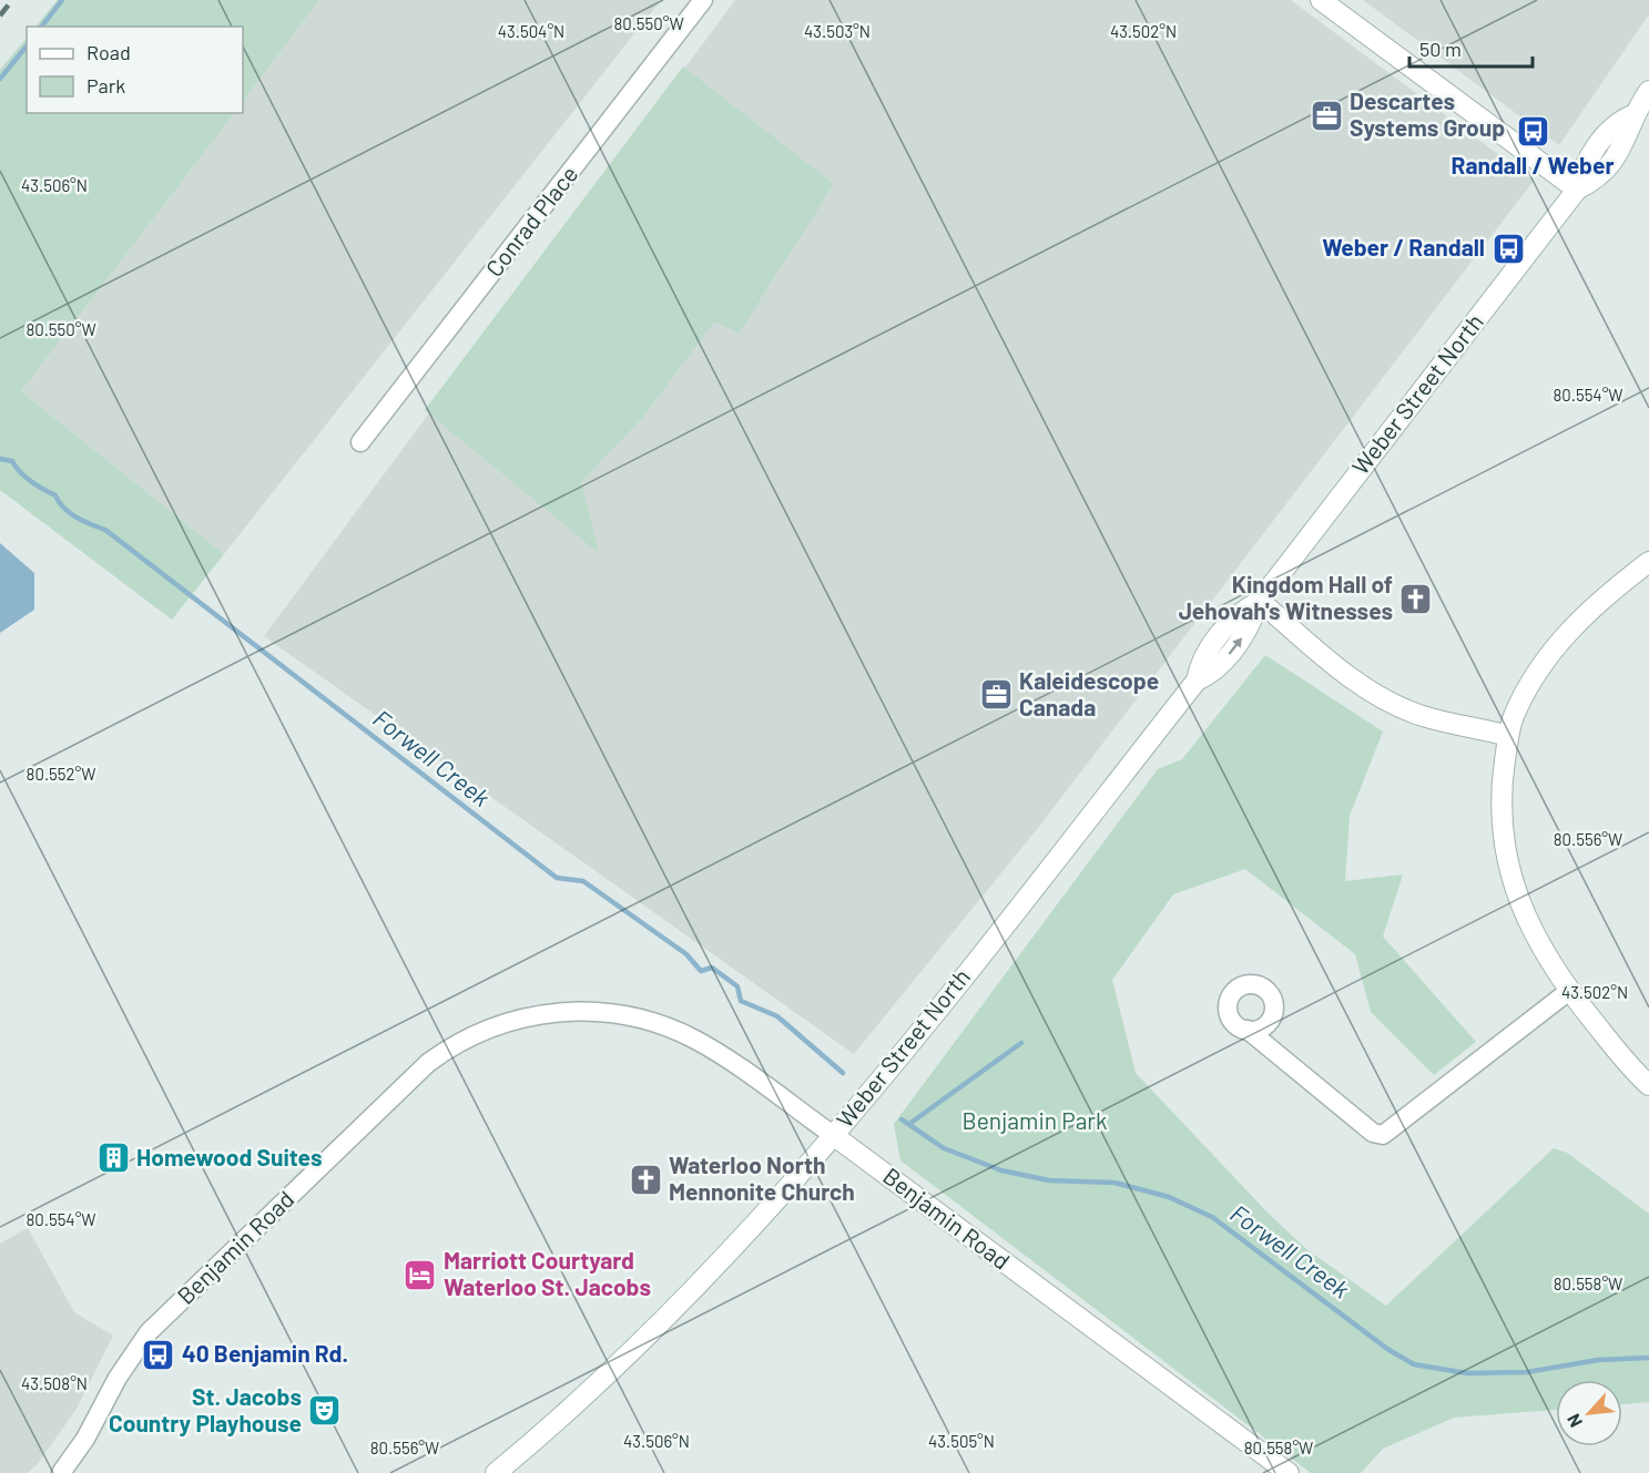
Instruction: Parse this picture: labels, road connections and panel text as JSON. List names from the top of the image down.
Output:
{
  "streets": {
    "main road": ["Weber Street North", "Benjamin Road"],
    "street": ["Conrad Place"]
  },
  "crossings": [
    ["Weber Street North", "Benjamin Road"]
  ],
  "water": ["Forwell Creek"],
  "parks": ["Benjamin Park"],
  "places": {
    "office": ["Descartes Systems Group", "Kaleidescope Canada"],
    "bus stop": ["Randall / Weber", "Weber / Randall", "40 Benjamin Rd."],
    "church": ["Kingdom Hall of Jehovah's Witnesses", "Waterloo North Mennonite Church"],
    "building": ["Homewood Suites"],
    "hotel": ["Marriott Courtyard Waterloo St. Jacobs"],
    "theatre": ["St. Jacobs Country Playhouse"]
  },
  "legend": ["Road", "Park"],
  "scale_bar": "50 m",
  "north": "bottom left",
  "coordinates": [
    "80.550°W",
    "43.504°N",
    "43.503°N",
    "43.502°N",
    "43.506°N",
    "80.554°W",
    "80.552°W",
    "80.556°W",
    "80.558°W",
    "43.508°N",
    "43.505°N"
  ]
}
